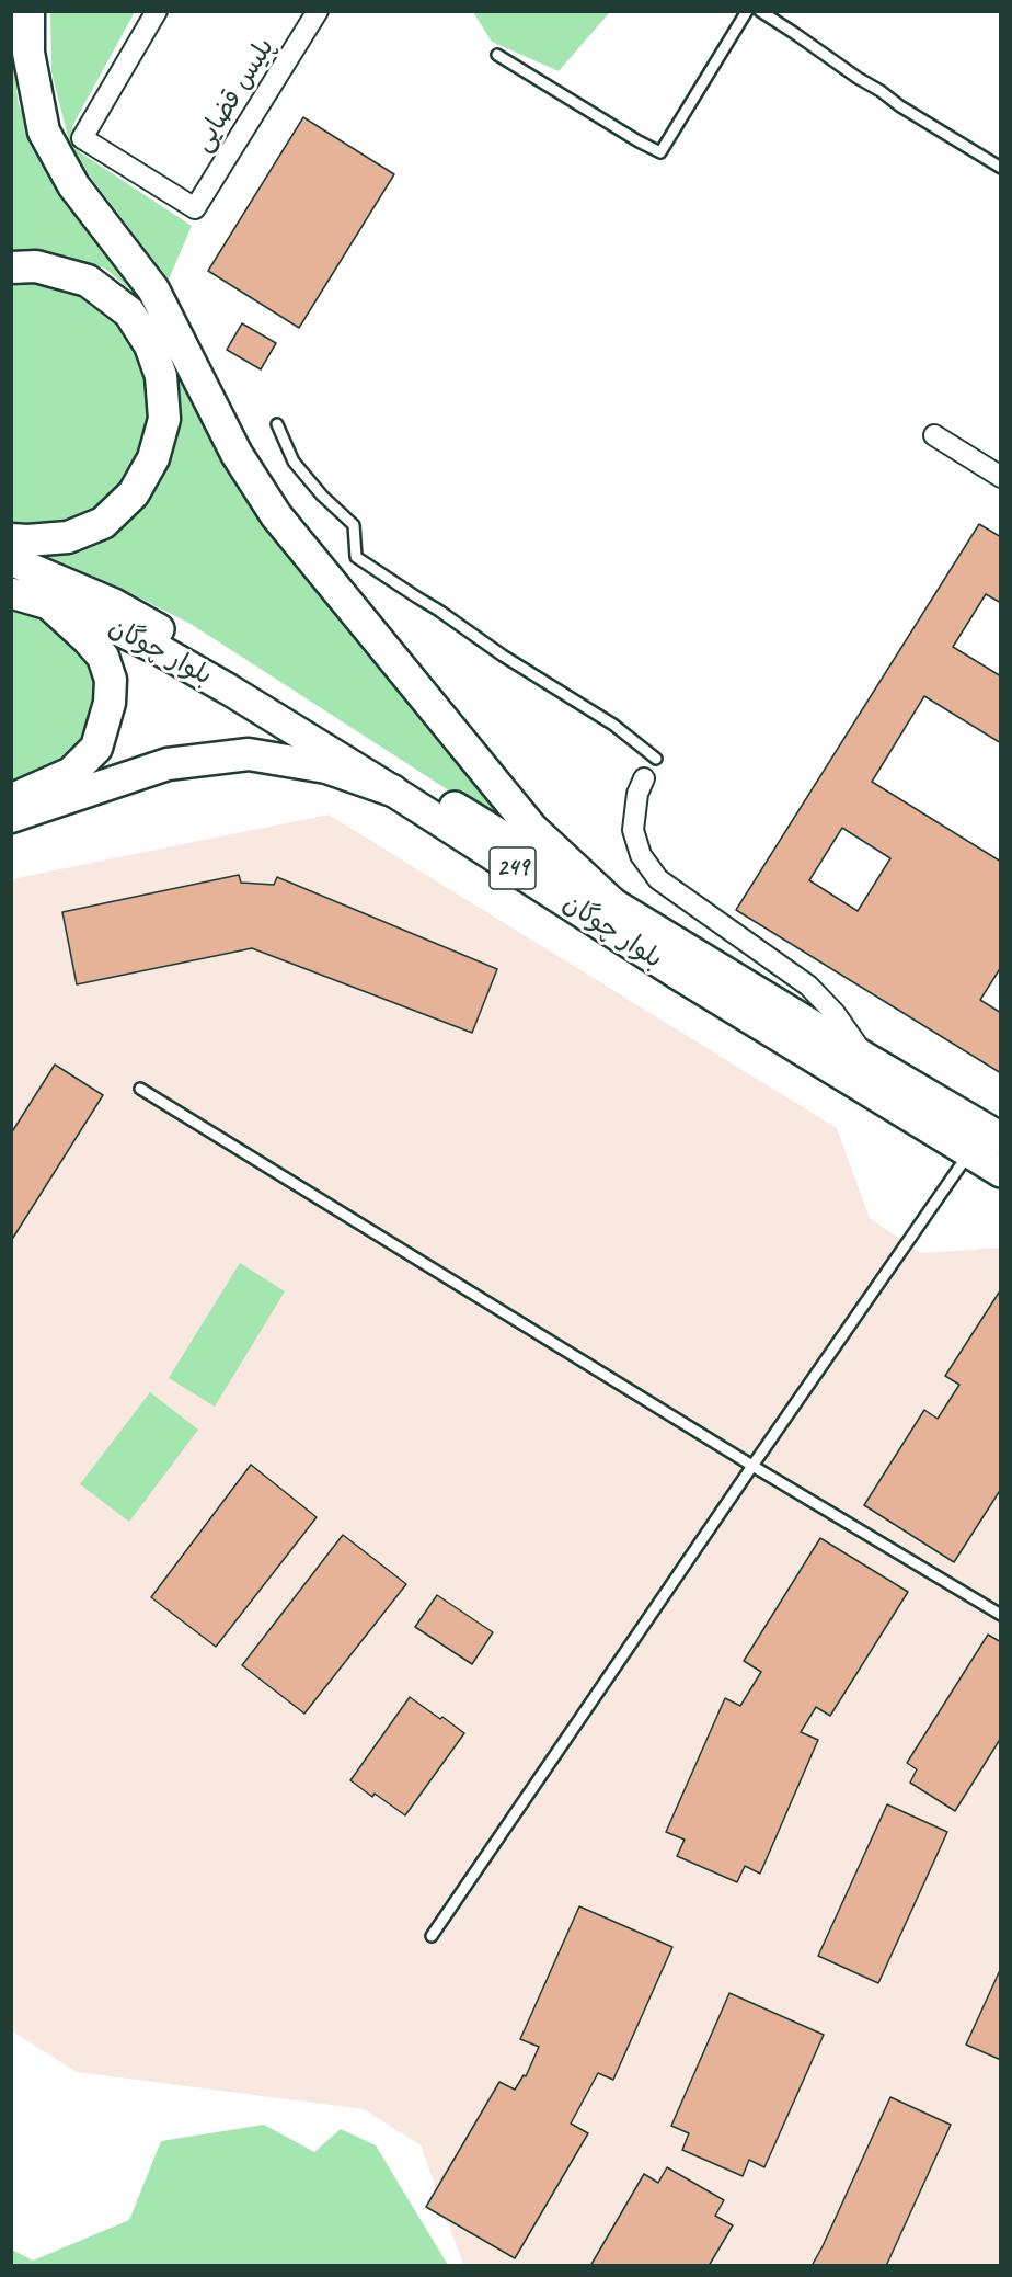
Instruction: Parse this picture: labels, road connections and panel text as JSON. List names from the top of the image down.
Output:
{
  "streets": {
    "main road": ["بلوار چوگان", "249"],
    "street": ["پلیس قضایی"]
  }
}
